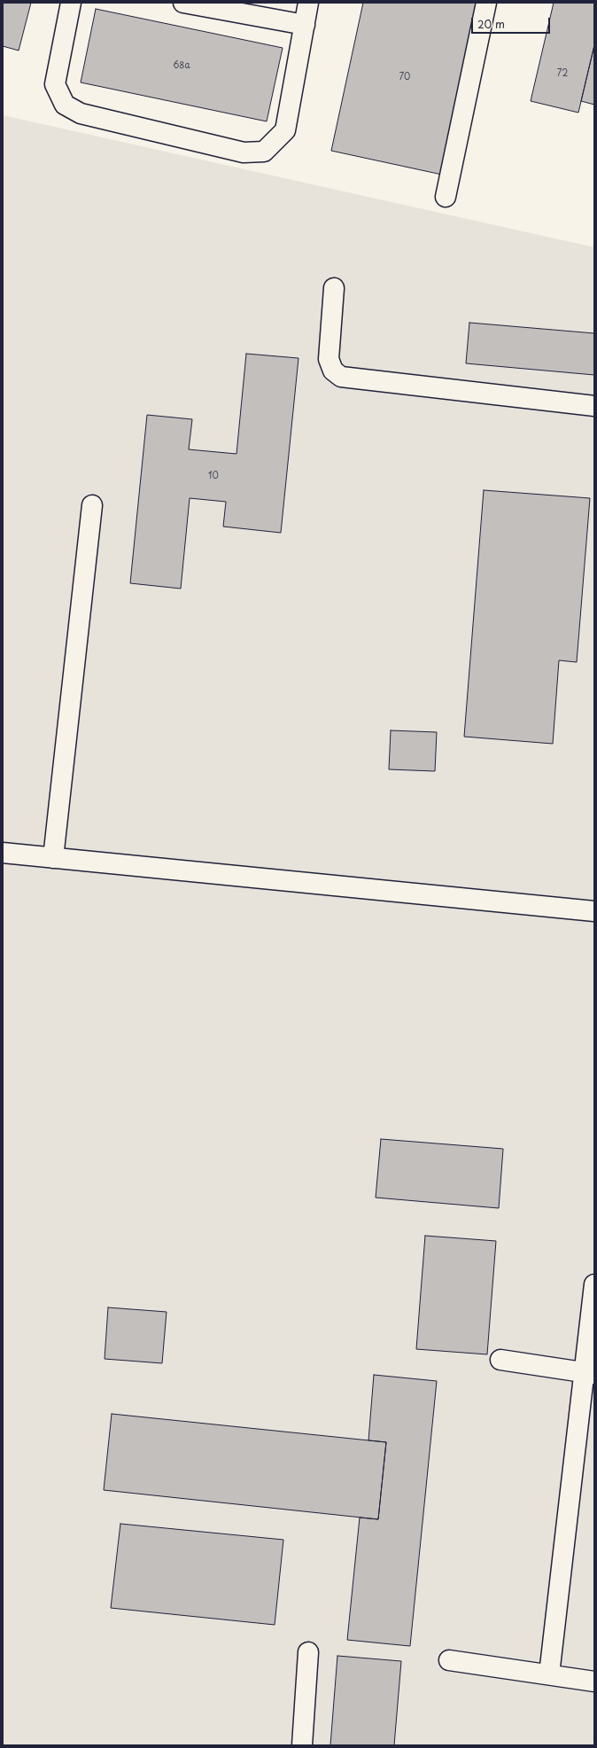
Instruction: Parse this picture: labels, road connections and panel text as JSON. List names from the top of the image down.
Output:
{
  "house_numbers": [
    "68a",
    "72",
    "70",
    "10"
  ],
  "scale_bar": "20 m"
}
